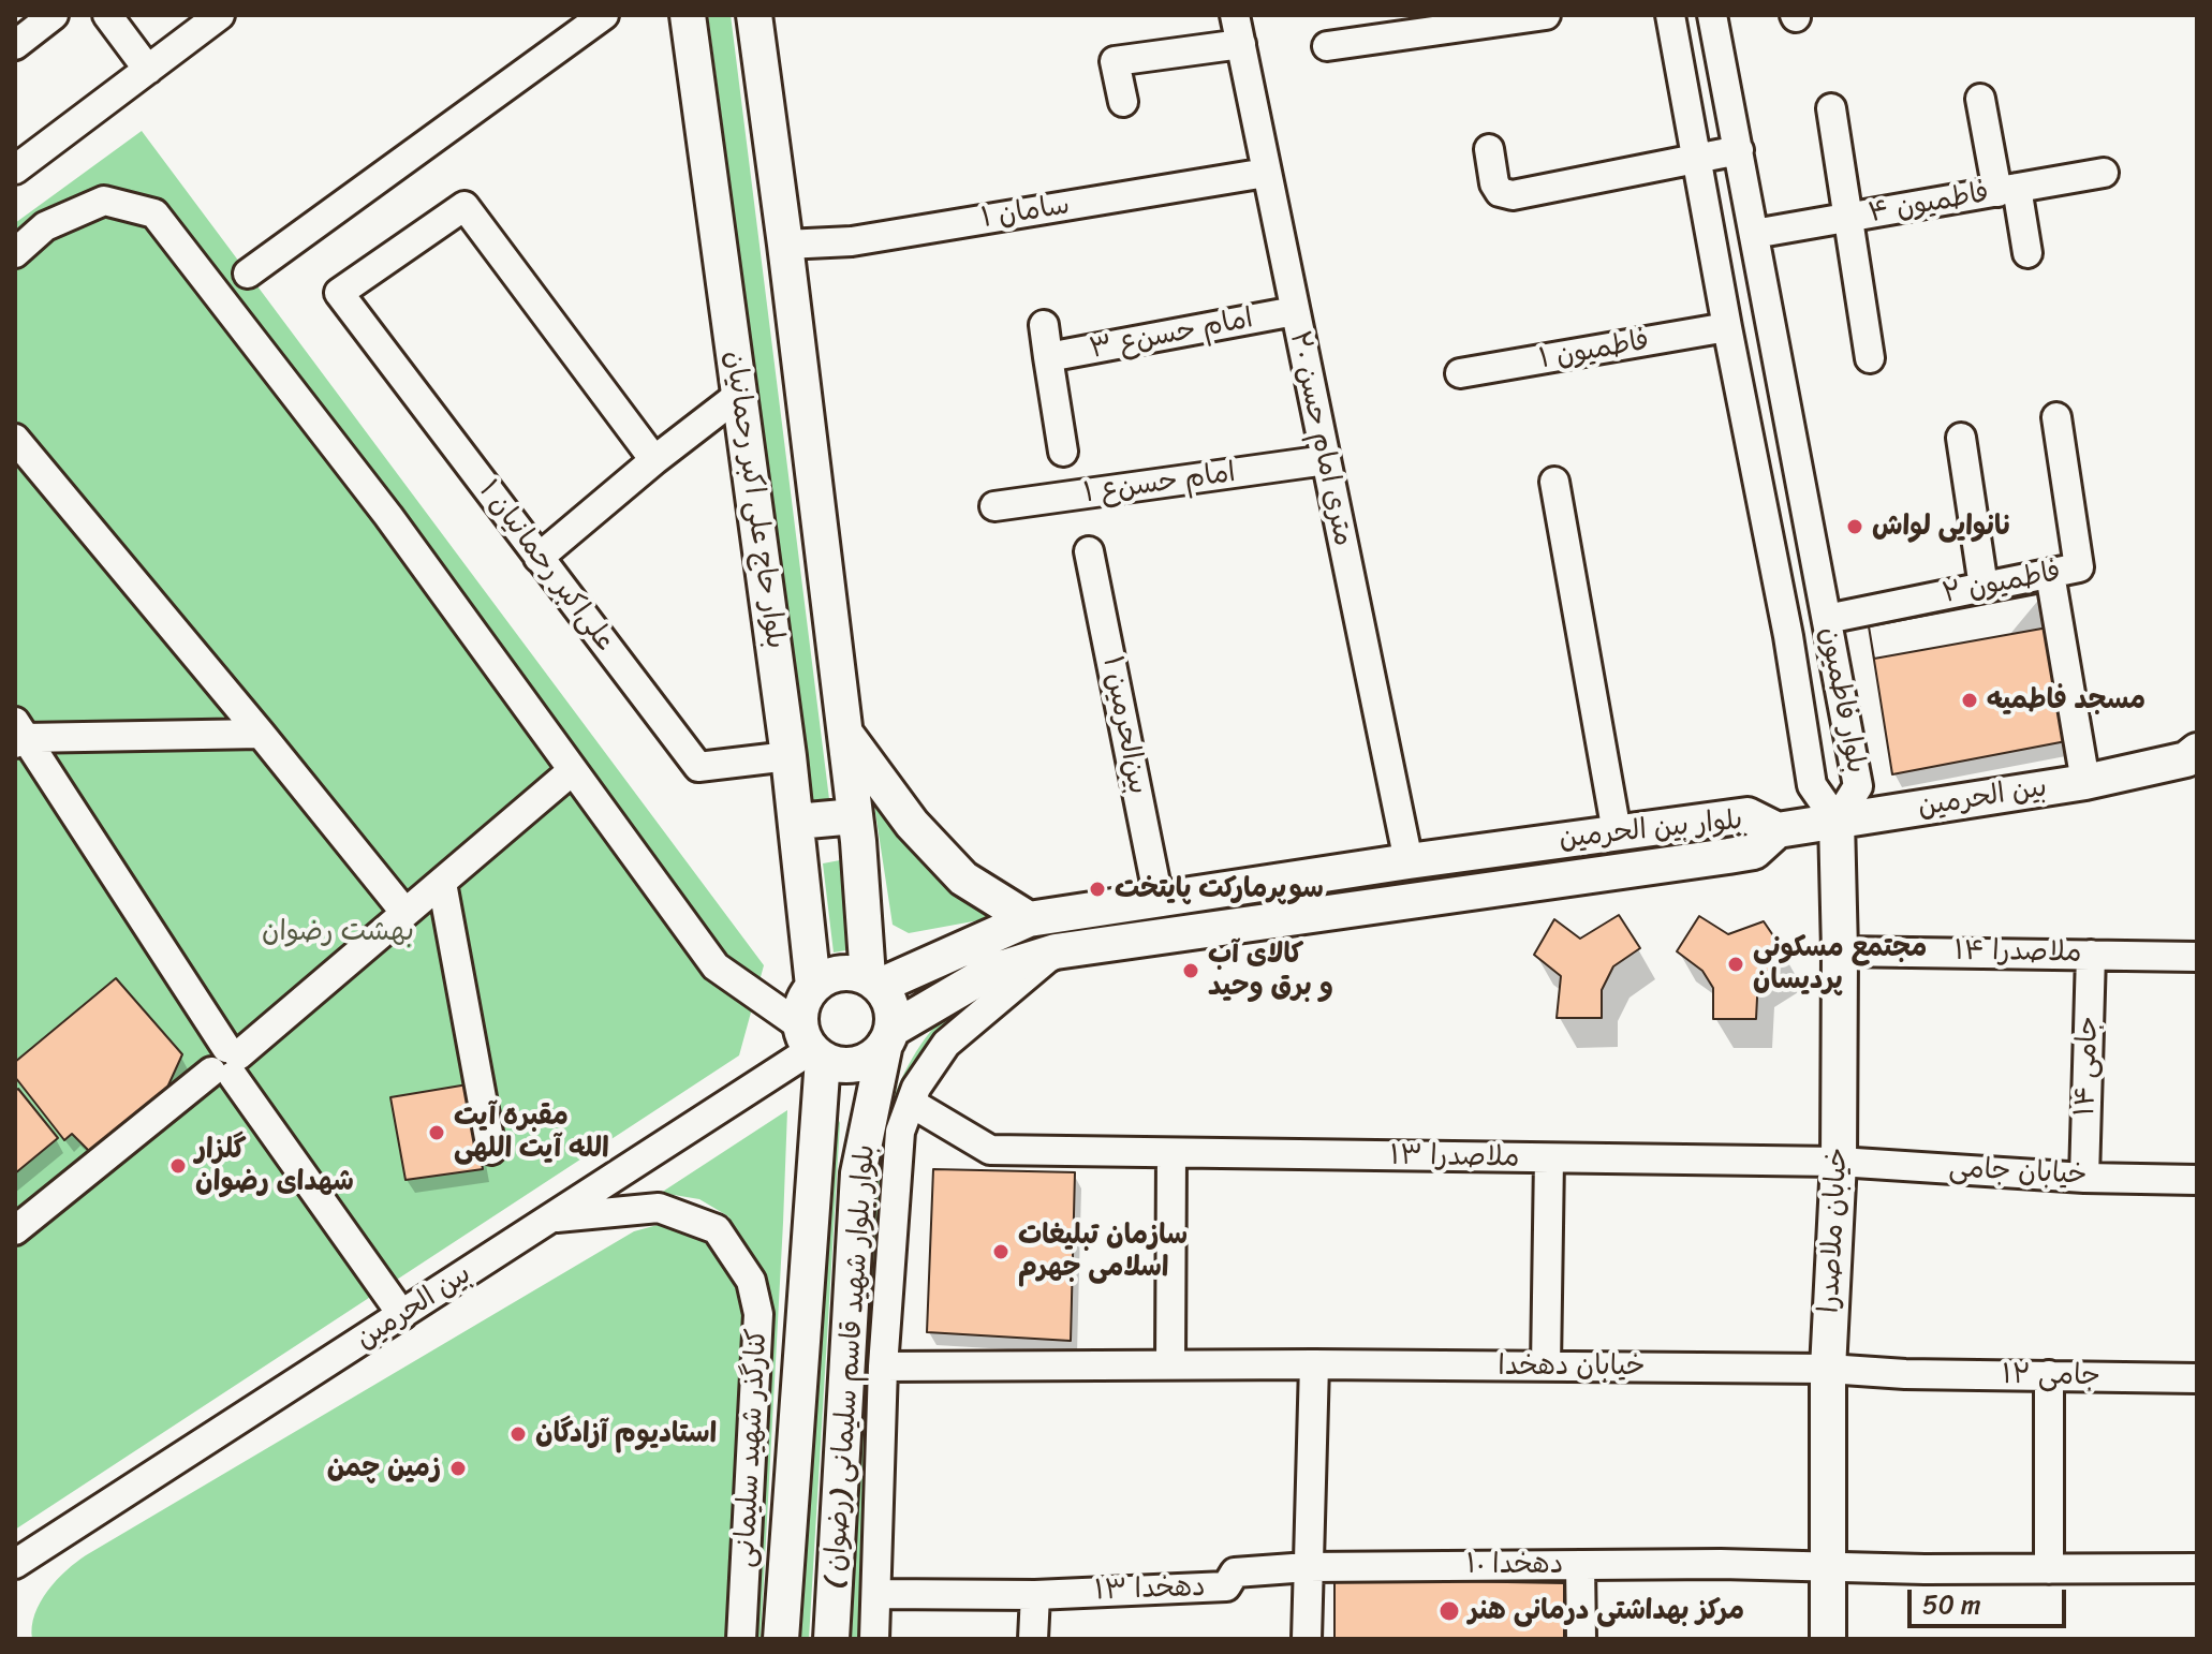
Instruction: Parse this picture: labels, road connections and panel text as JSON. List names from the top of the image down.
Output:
{
  "streets": {
    "main road": [
      "بلوار حاج علی اکبر رحمانیان",
      "بین الحرمین",
      "بلوار بین الحرمین",
      "خیابان ملاصدرا",
      "بلوار بلوار شهید قاسم سلیمانی (رضوان )"
    ],
    "street": [
      "فاطمیون ۴",
      "سامان ۱",
      "امام حسن‌ع ۳",
      "فاطمیون ۱",
      "۲۰ متری امام حسن",
      "امام حسن‌ع ۱",
      "علی‌اکبر رحمانیان ۱",
      "فاطمیون ۲",
      "بلوار فاطمیون",
      "بین‌الحرمین ۱",
      "ملاصدرا ۱۴",
      "جامی ۱۴",
      "ملاصدرا ۱۳",
      "خیابان جامی",
      "خیابان دهخدا",
      "جامی ۱۲",
      "کنارگذر شهید سلیمانی",
      "دهخدا ۱۰",
      "دهخدا ۱۳"
    ]
  },
  "crossings": [
    ["فاطمیون ۴", "بلوار فاطمیون"],
    ["سامان ۱", "۲۰ متری امام حسن"],
    ["امام حسن‌ع ۳", "۲۰ متری امام حسن"],
    ["فاطمیون ۱", "بلوار فاطمیون"],
    ["۲۰ متری امام حسن", "امام حسن‌ع ۱"],
    ["۲۰ متری امام حسن", "بلوار بین الحرمین"],
    ["بلوار حاج علی اکبر رحمانیان", "علی‌اکبر رحمانیان ۱"],
    ["بلوار حاج علی اکبر رحمانیان", "بین الحرمین"],
    ["بلوار حاج علی اکبر رحمانیان", "بلوار بین الحرمین"],
    ["بلوار حاج علی اکبر رحمانیان", "بلوار بلوار شهید قاسم سلیمانی (رضوان )"],
    ["فاطمیون ۲", "بلوار فاطمیون"],
    ["بلوار فاطمیون", "بین الحرمین"],
    ["بلوار فاطمیون", "خیابان ملاصدرا"],
    ["بین‌الحرمین ۱", "بلوار بین الحرمین"],
    ["بین الحرمین", "بلوار بین الحرمین"],
    ["بین الحرمین", "خیابان ملاصدرا"],
    ["بین الحرمین", "بلوار بلوار شهید قاسم سلیمانی (رضوان )"],
    ["بین الحرمین", "کنارگذر شهید سلیمانی"],
    ["بلوار بین الحرمین", "بلوار بلوار شهید قاسم سلیمانی (رضوان )"],
    ["ملاصدرا ۱۴", "جامی ۱۴"],
    ["ملاصدرا ۱۴", "خیابان ملاصدرا"],
    ["جامی ۱۴", "خیابان جامی"],
    ["ملاصدرا ۱۳", "خیابان جامی"],
    ["ملاصدرا ۱۳", "خیابان ملاصدرا"],
    ["خیابان جامی", "خیابان ملاصدرا"],
    ["خیابان ملاصدرا", "خیابان دهخدا"],
    ["خیابان ملاصدرا", "دهخدا ۱۰"],
    ["خیابان دهخدا", "جامی ۱۲"],
    ["دهخدا ۱۰", "دهخدا ۱۳"]
  ],
  "parks": ["بهشت رضوان"],
  "places": [
    "نانوایی لواش",
    "مسجد فاطمیه",
    "سوپرمارکت پایتخت",
    "مجتمع مسکونی پردیسان",
    "کالای آب و برق وحید",
    "مقبره آیت الله آیت اللهی",
    "گلزار شهدای رضوان",
    "سازمان تبلیغات اسلامی جهرم",
    "استادیوم آزادگان",
    "زمین چمن",
    "مرکز بهداشتی درمانی هنر"
  ],
  "scale_bar": "50 m"
}
